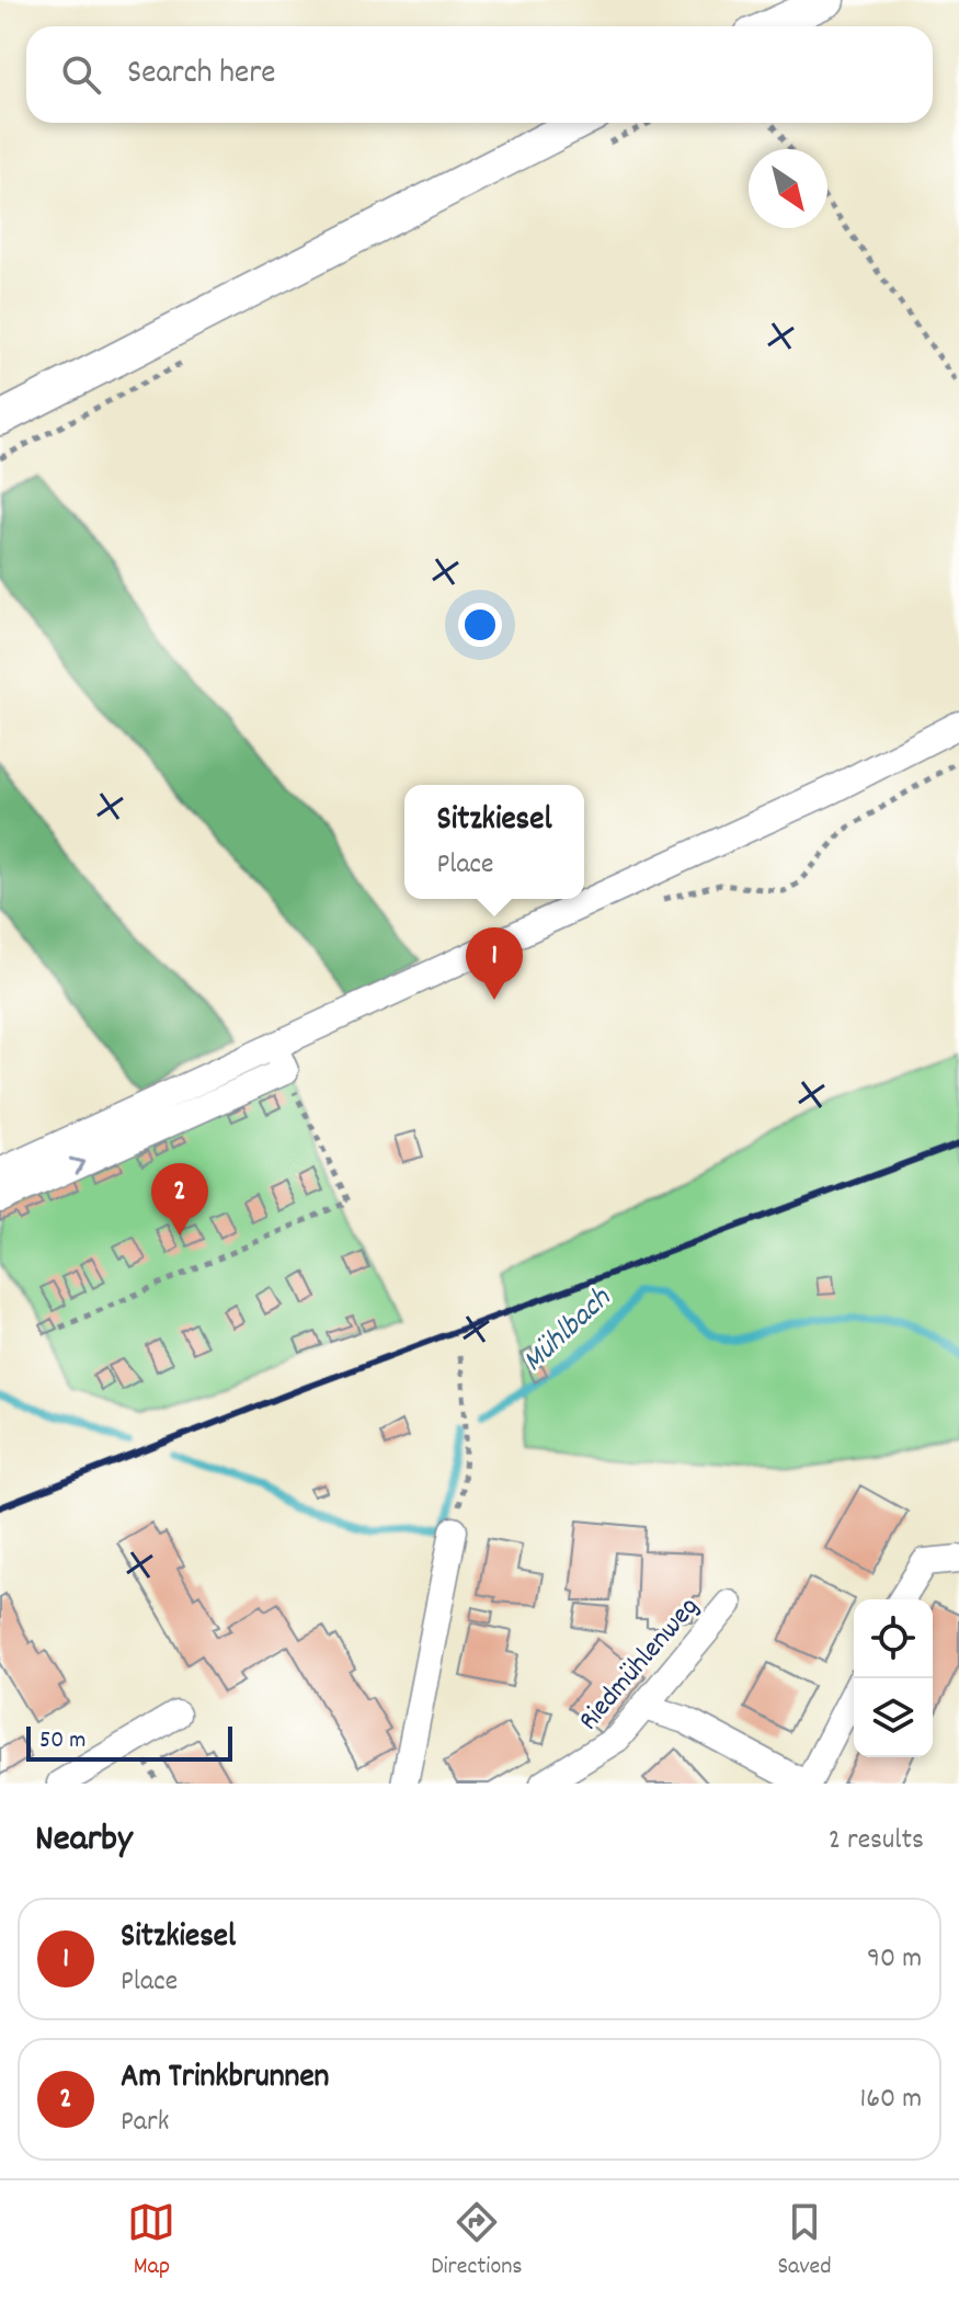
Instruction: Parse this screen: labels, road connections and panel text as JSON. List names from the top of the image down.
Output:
{
  "streets": {
    "street": ["Riedmühlenweg"]
  },
  "water": ["Mühlbach"],
  "scale_bar": "50 m",
  "north": "bottom right",
  "page": {
    "search": "Search here",
    "popup": ["Sitzkiesel", "Place"],
    "pins": ["1", "2"],
    "scale": "50 m",
    "heading": ["Nearby", "2 results"],
    "list": [
      {
        "mark": "1",
        "name": "Sitzkiesel",
        "note": "Place",
        "value": "90 m"
      },
      {
        "mark": "2",
        "name": "Am Trinkbrunnen",
        "note": "Park",
        "value": "160 m"
      }
    ],
    "nav": ["Map", "Directions", "Saved"]
  }
}
